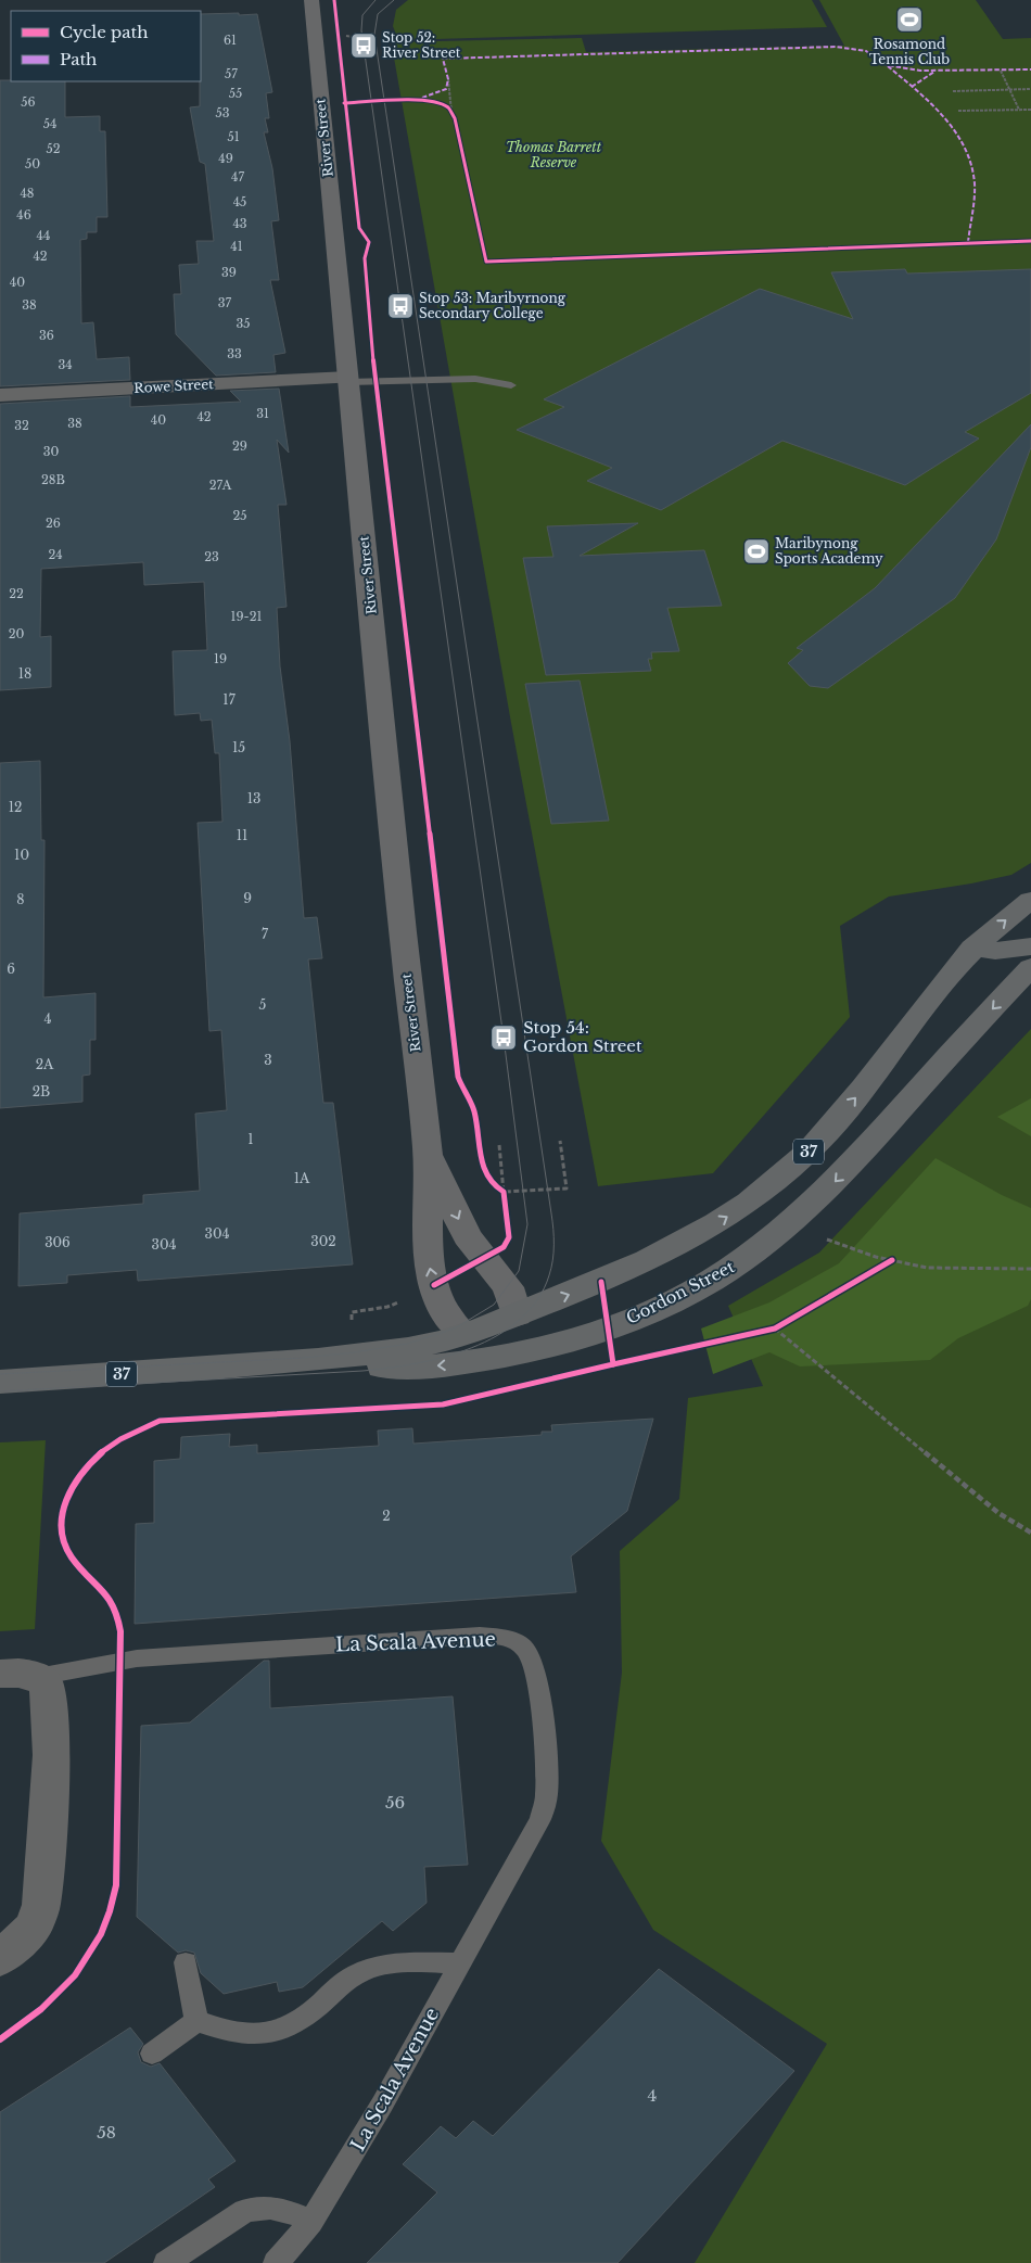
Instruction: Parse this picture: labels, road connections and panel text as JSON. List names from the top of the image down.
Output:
{
  "streets": {
    "main road": ["37", "Gordon Street"],
    "street": ["River Street", "Rowe Street", "La Scala Avenue"]
  },
  "crossings": [
    ["River Street", "Rowe Street"],
    ["River Street", "37"],
    ["River Street", "Gordon Street"],
    ["37", "Gordon Street"]
  ],
  "parks": ["Thomas Barrett Reserve"],
  "places": {
    "sports": ["Rosamond Tennis Club", "Maribynong Sports Academy"],
    "bus stop": ["Stop 52: River Street", "Stop 53: Maribyrnong Secondary College", "Stop 54: Gordon Street"]
  },
  "house_numbers": [
    "61",
    "57",
    "55",
    "56",
    "53",
    "54",
    "51",
    "52",
    "49",
    "50",
    "47",
    "48",
    "45",
    "46",
    "43",
    "44",
    "41",
    "42",
    "39",
    "40",
    "37",
    "38",
    "35",
    "36",
    "33",
    "34",
    "31",
    "42",
    "40",
    "38",
    "32",
    "29",
    "30",
    "28B",
    "27A",
    "25",
    "26",
    "24",
    "23",
    "22",
    "19-21",
    "20",
    "19",
    "18",
    "17",
    "15",
    "13",
    "12",
    "11",
    "10",
    "9",
    "8",
    "7",
    "6",
    "5",
    "4",
    "3",
    "2A",
    "2B",
    "1",
    "1A",
    "304",
    "302",
    "306",
    "304",
    "2",
    "56",
    "4",
    "58"
  ],
  "legend": ["Cycle path", "Path"]
}
